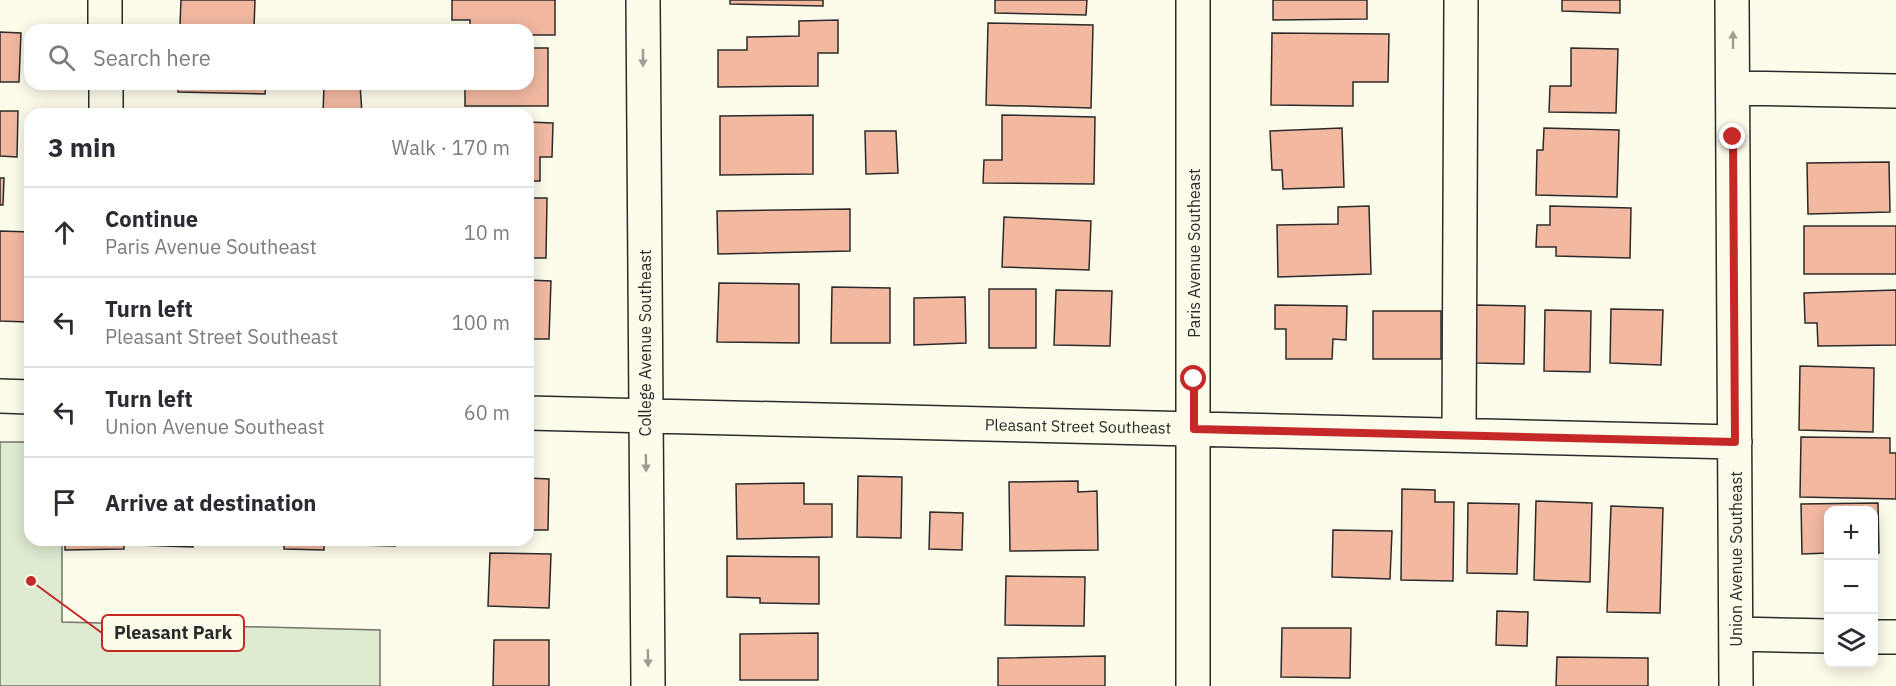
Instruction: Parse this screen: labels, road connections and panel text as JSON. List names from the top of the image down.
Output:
{
  "streets": {
    "street": [
      "Paris Avenue Southeast",
      "College Avenue Southeast",
      "Pleasant Street Southeast",
      "Union Avenue Southeast"
    ]
  },
  "crossings": [
    ["Paris Avenue Southeast", "Pleasant Street Southeast"],
    ["College Avenue Southeast", "Pleasant Street Southeast"],
    ["Pleasant Street Southeast", "Union Avenue Southeast"]
  ],
  "one_way": ["College Avenue Southeast"],
  "places": ["Pleasant Park"],
  "page": {
    "search": "Search here",
    "heading": ["3 min", "Walk · 170 m"],
    "list": [
      ["Continue", "Paris Avenue Southeast", "10 m"],
      ["Turn left", "Pleasant Street Southeast", "100 m"],
      ["Turn left", "Union Avenue Southeast", "60 m"],
      "Arrive at destination"
    ],
    "map_buttons": ["+", "−"]
  }
}
